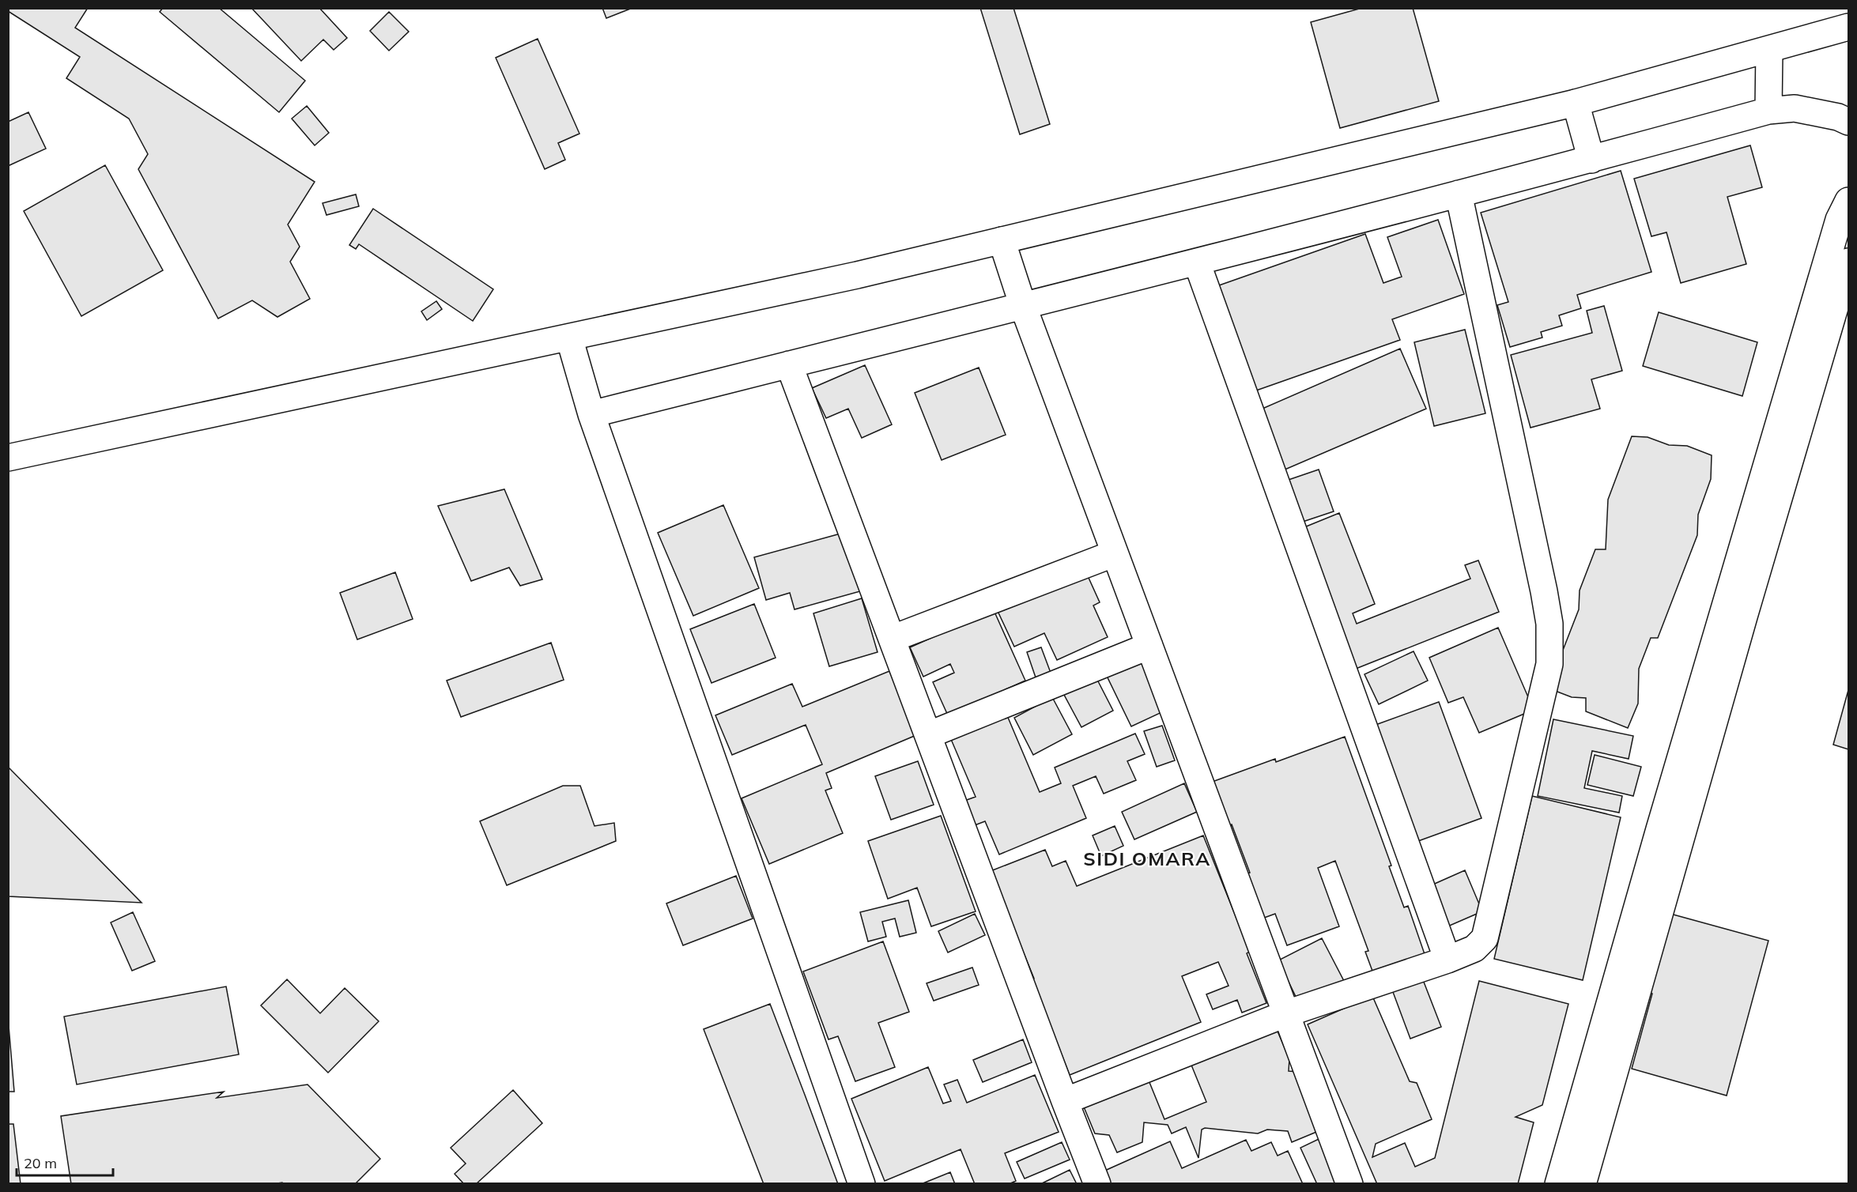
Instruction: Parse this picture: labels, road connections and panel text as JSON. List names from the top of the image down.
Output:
{
  "districts": ["SIDI OMARA"],
  "scale_bar": "20 m"
}
